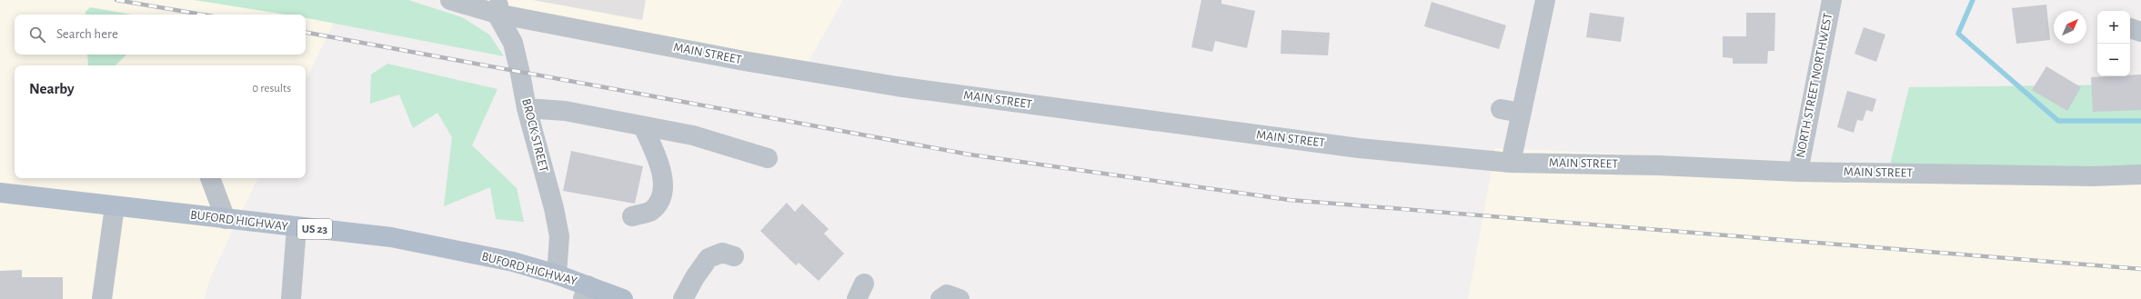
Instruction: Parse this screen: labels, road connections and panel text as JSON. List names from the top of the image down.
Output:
{
  "streets": {
    "main road": ["BUFORD HIGHWAY", "US 23"],
    "street": ["MAIN STREET", "NORTH STREET NORTHWEST", "BROCK STREET"]
  },
  "crossings": [
    ["MAIN STREET", "NORTH STREET NORTHWEST"],
    ["MAIN STREET", "BROCK STREET"],
    ["BROCK STREET", "BUFORD HIGHWAY"]
  ],
  "north": "top right",
  "page": {
    "map_buttons": ["+", "−"],
    "search": "Search here",
    "heading": ["Nearby", "0 results"]
  }
}
